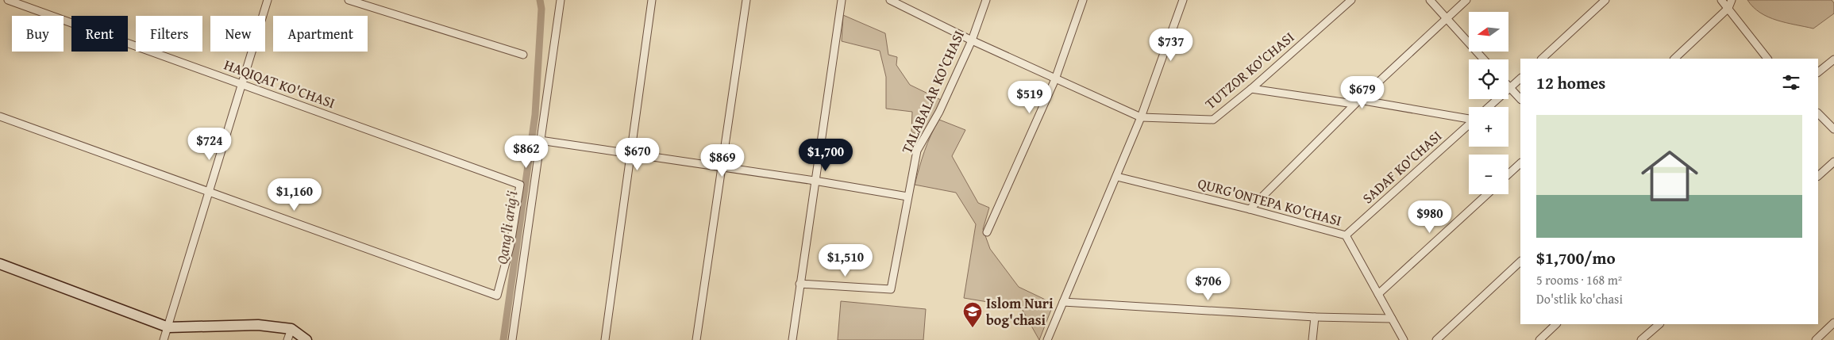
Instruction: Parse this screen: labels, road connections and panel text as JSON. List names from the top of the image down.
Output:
{
  "streets": {
    "street": [
      "TUTZOR KO'CHASI",
      "HAQIQAT KO'CHASI",
      "TALABALAR KO'CHASI",
      "SADAF KO'CHASI",
      "QURG'ONTEPA KO'CHASI"
    ]
  },
  "crossings": [
    ["TUTZOR KO'CHASI", "TALABALAR KO'CHASI"],
    ["SADAF KO'CHASI", "QURG'ONTEPA KO'CHASI"]
  ],
  "water": ["Qang'li arig'i"],
  "places": {
    "school or university": ["Islom Nuri bog'chasi"]
  },
  "north": "left",
  "page": {
    "map_buttons": ["+", "−"],
    "chip": [
      "Buy",
      "Rent",
      "Filters",
      "New",
      "Apartment"
    ],
    "price": [
      "$737",
      "$679",
      "$519",
      "$724",
      "$862",
      "$670",
      "$1,700",
      "$869",
      "$1,160",
      "$980",
      "$1,510",
      "$706"
    ],
    "heading": "12 homes",
    "list": [
      {
        "name": "$1,700/mo",
        "note": "5 rooms · 168 m² · Do'stlik ko'chasi"
      }
    ]
  }
}
